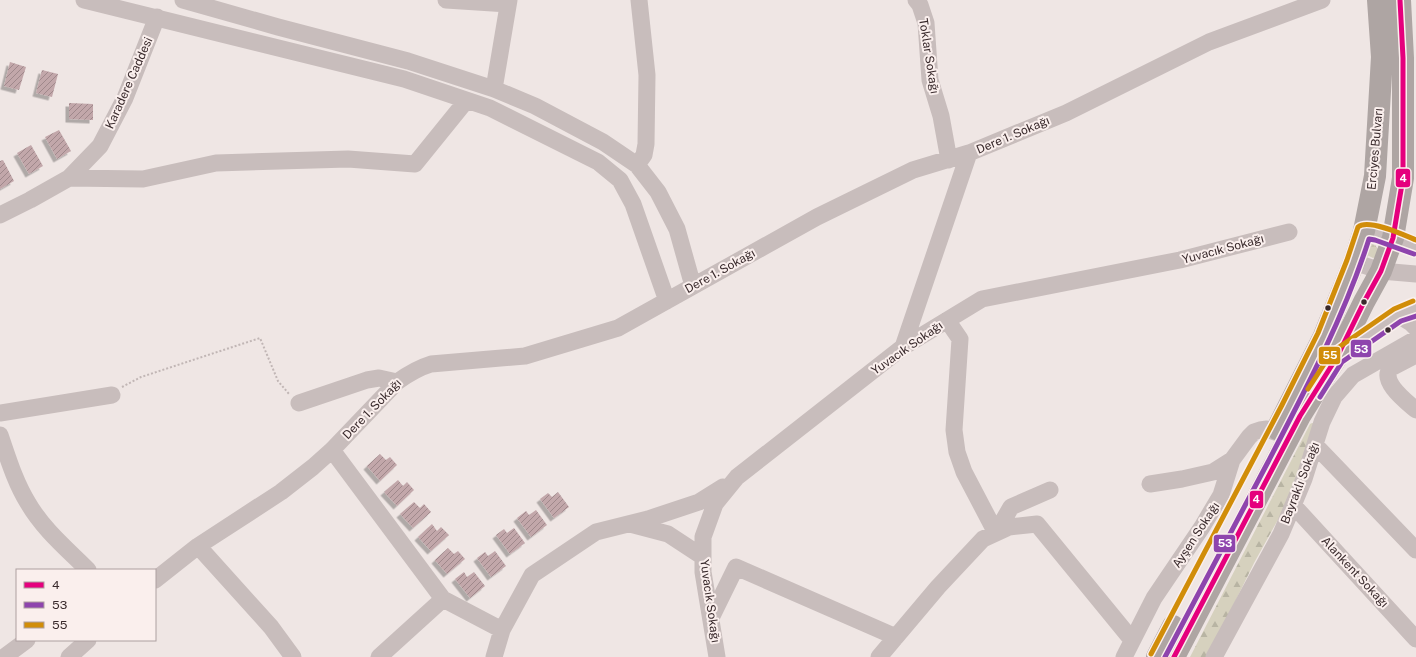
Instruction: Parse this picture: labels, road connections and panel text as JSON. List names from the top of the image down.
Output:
{
  "streets": {
    "highway": ["Erciyes Bulvarı"],
    "street": [
      "Toklar Sokağı",
      "Karadere Caddesi",
      "Dere 1. Sokağı",
      "Yuvacık Sokağı",
      "Bayraklı Sokağı",
      "Ayşen Sokağı",
      "Alankent Sokağı"
    ]
  },
  "crossings": [
    ["Toklar Sokağı", "Dere 1. Sokağı"],
    ["Erciyes Bulvarı", "Ayşen Sokağı"],
    ["Bayraklı Sokağı", "Alankent Sokağı"]
  ],
  "lines": ["transit line 4", "transit line 55", "transit line 53"],
  "legend": ["4", "53", "55"]
}
